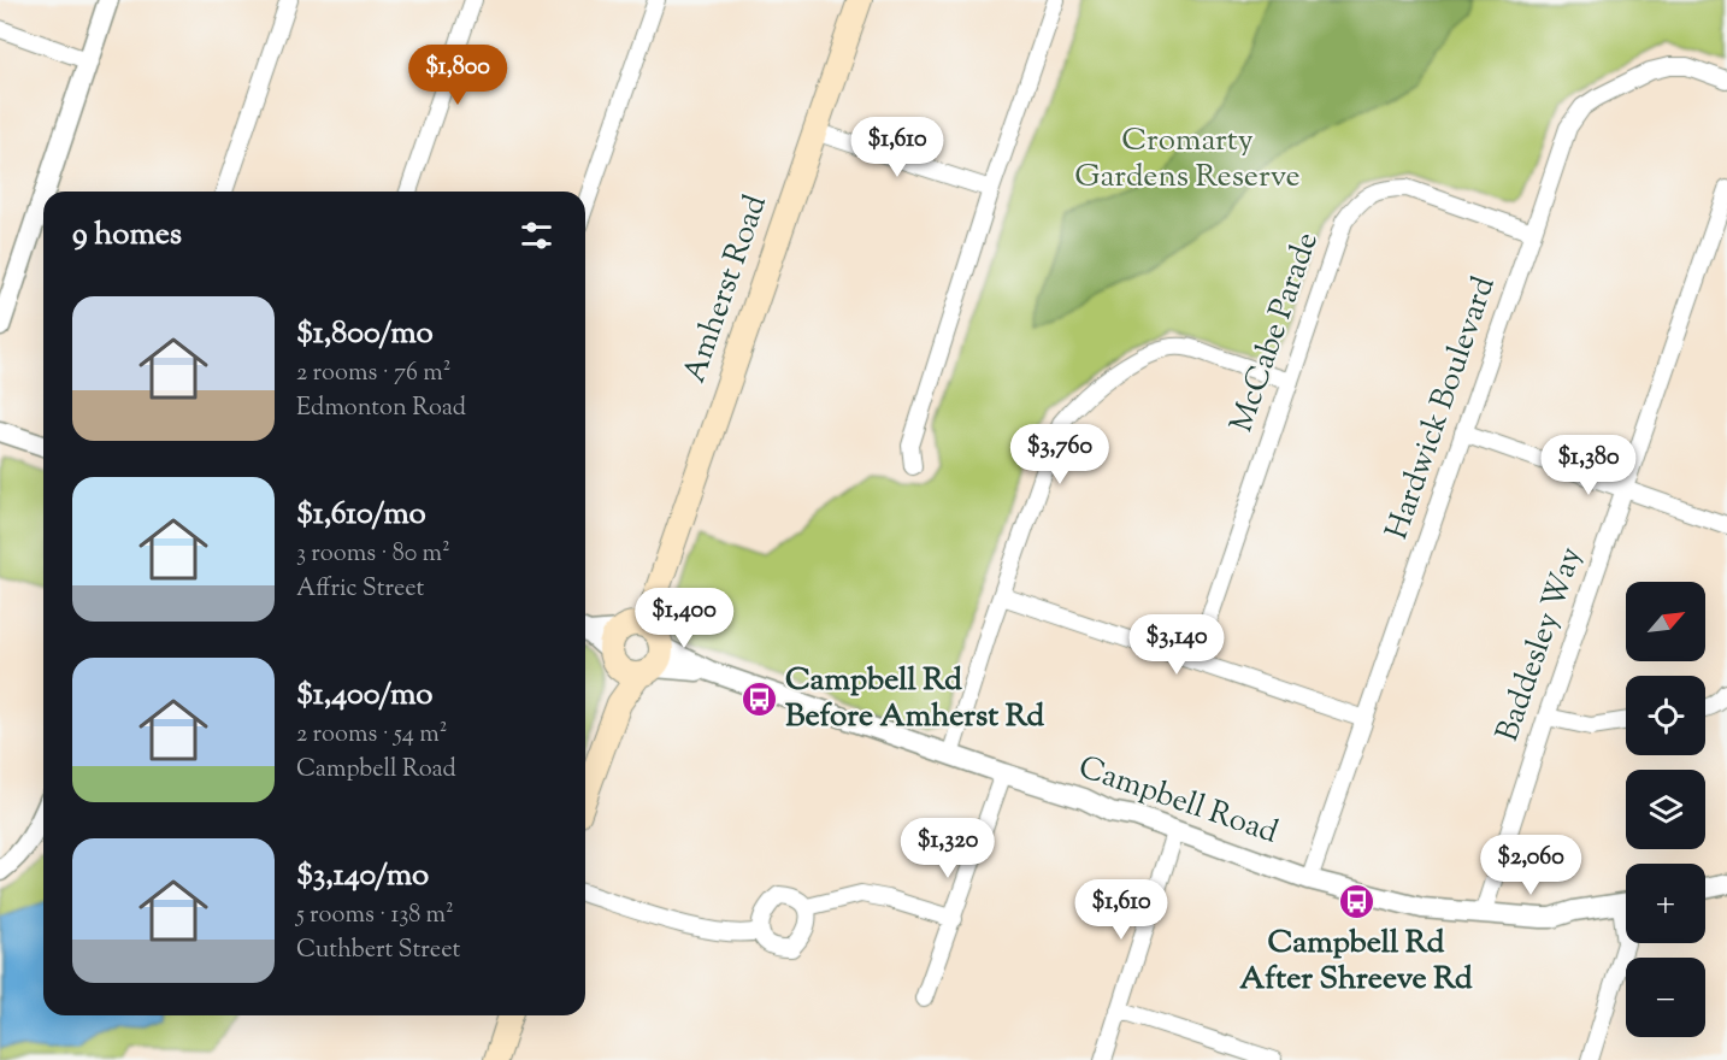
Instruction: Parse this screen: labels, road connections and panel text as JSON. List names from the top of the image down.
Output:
{
  "streets": {
    "main road": ["Amherst Road"],
    "street": [
      "McCabe Parade",
      "Hardwick Boulevard",
      "Baddesley Way",
      "Campbell Road"
    ]
  },
  "crossings": [
    ["Amherst Road", "Campbell Road"],
    ["McCabe Parade", "Hardwick Boulevard"],
    ["Hardwick Boulevard", "Campbell Road"],
    ["Baddesley Way", "Campbell Road"]
  ],
  "parks": ["Cromarty Gardens Reserve"],
  "places": {
    "bus stop": ["Campbell Rd Before Amherst Rd", "Campbell Rd After Shreeve Rd"]
  },
  "north": "top right",
  "page": {
    "price": [
      "$1,800",
      "$1,610",
      "$3,760",
      "$1,380",
      "$1,400",
      "$3,140",
      "$1,320",
      "$2,060",
      "$1,610"
    ],
    "heading": "9 homes",
    "list": [
      {
        "name": "$1,800/mo",
        "note": "2 rooms · 76 m² · Edmonton Road"
      },
      {
        "name": "$1,610/mo",
        "note": "3 rooms · 80 m² · Affric Street"
      },
      {
        "name": "$1,400/mo",
        "note": "2 rooms · 54 m² · Campbell Road"
      },
      {
        "name": "$3,140/mo",
        "note": "5 rooms · 138 m² · Cuthbert Street"
      }
    ],
    "map_buttons": ["+", "−"]
  }
}
